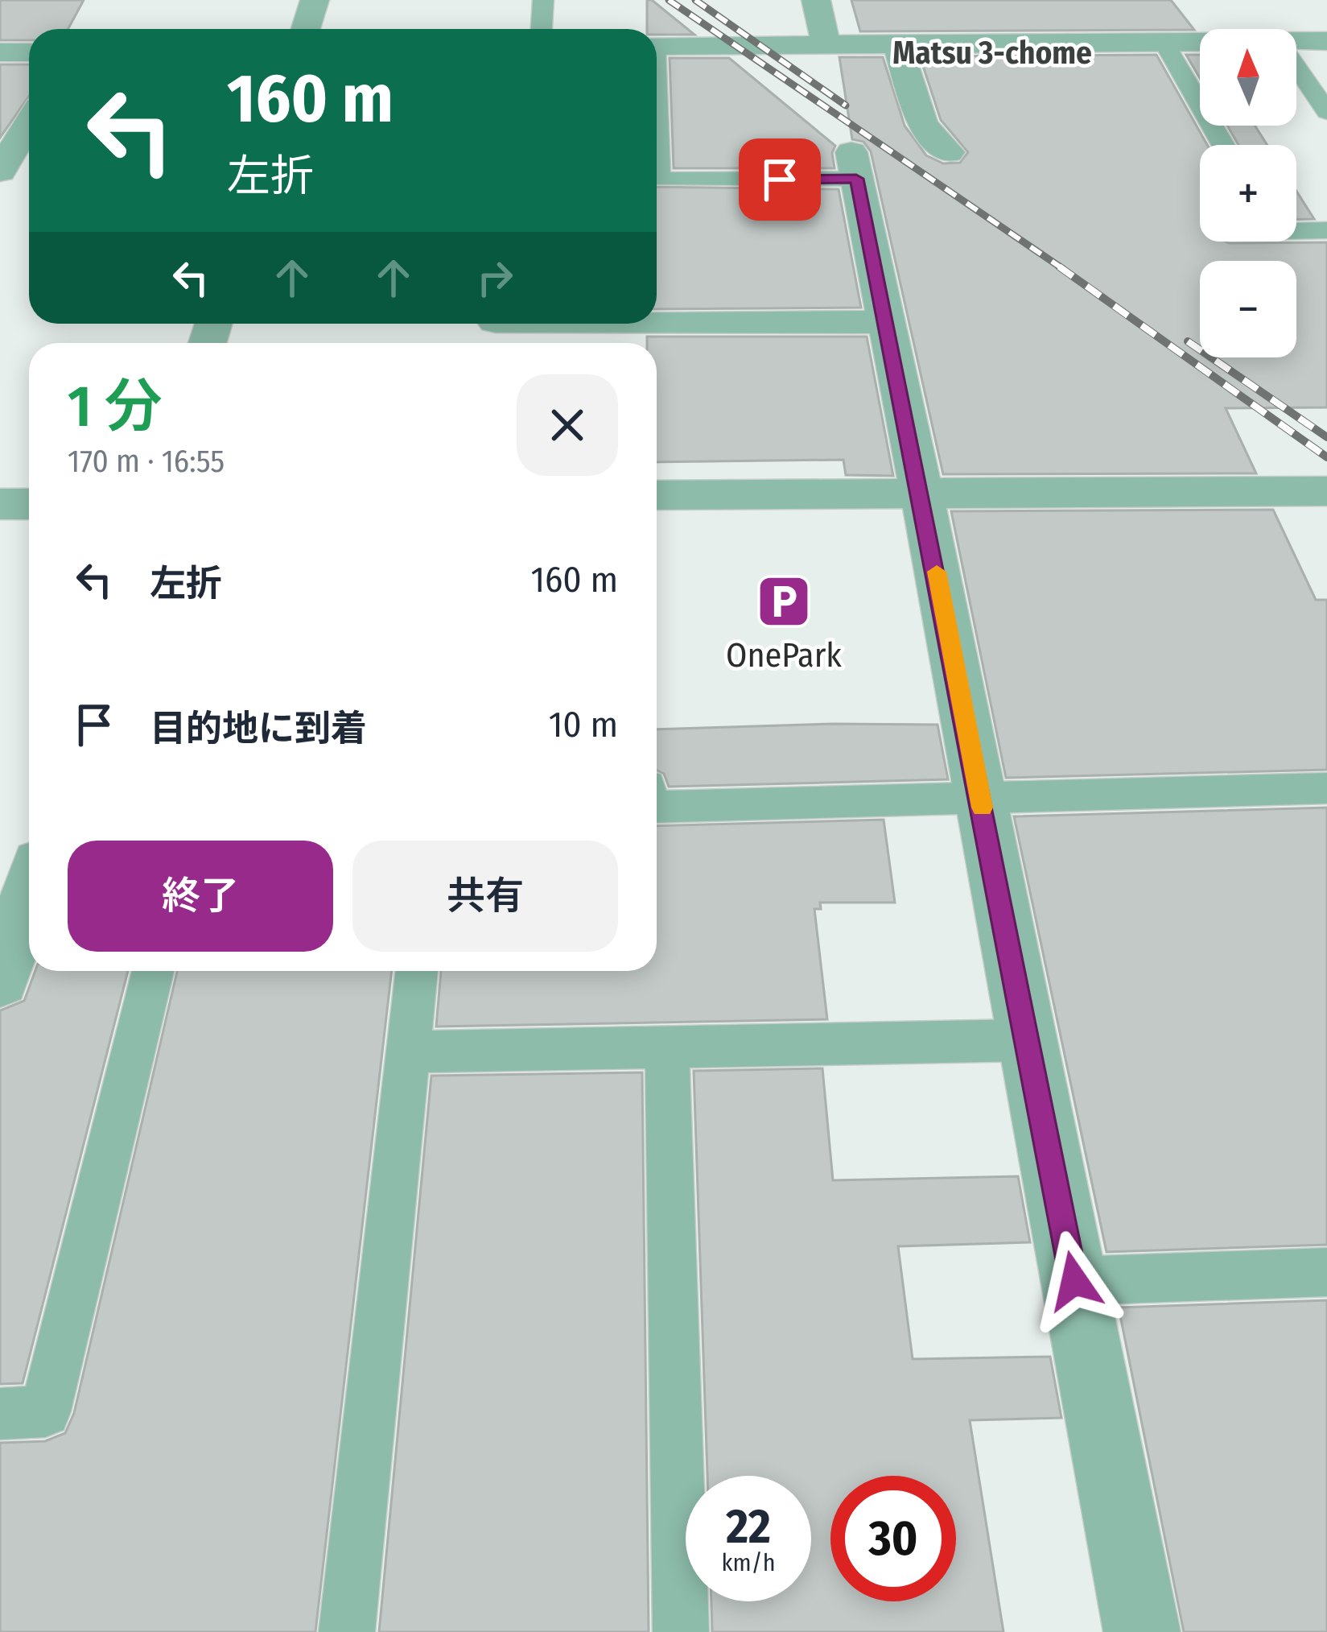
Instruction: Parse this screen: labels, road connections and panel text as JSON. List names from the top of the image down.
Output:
{
  "districts": ["Matsu 3-chome"],
  "places": {
    "parking": ["OnePark"]
  },
  "north": "top",
  "page": {
    "map_buttons": ["+", "−"],
    "turn": ["160 m", "左折"],
    "heading": ["1 分", "170 m · 16:55"],
    "list": [
      {
        "name": "左折",
        "value": "160 m"
      },
      {
        "name": "目的地に到着",
        "value": "10 m"
      }
    ],
    "buttons": ["終了", "共有"],
    "speed": "22 km/h",
    "limit": "30"
  }
}
